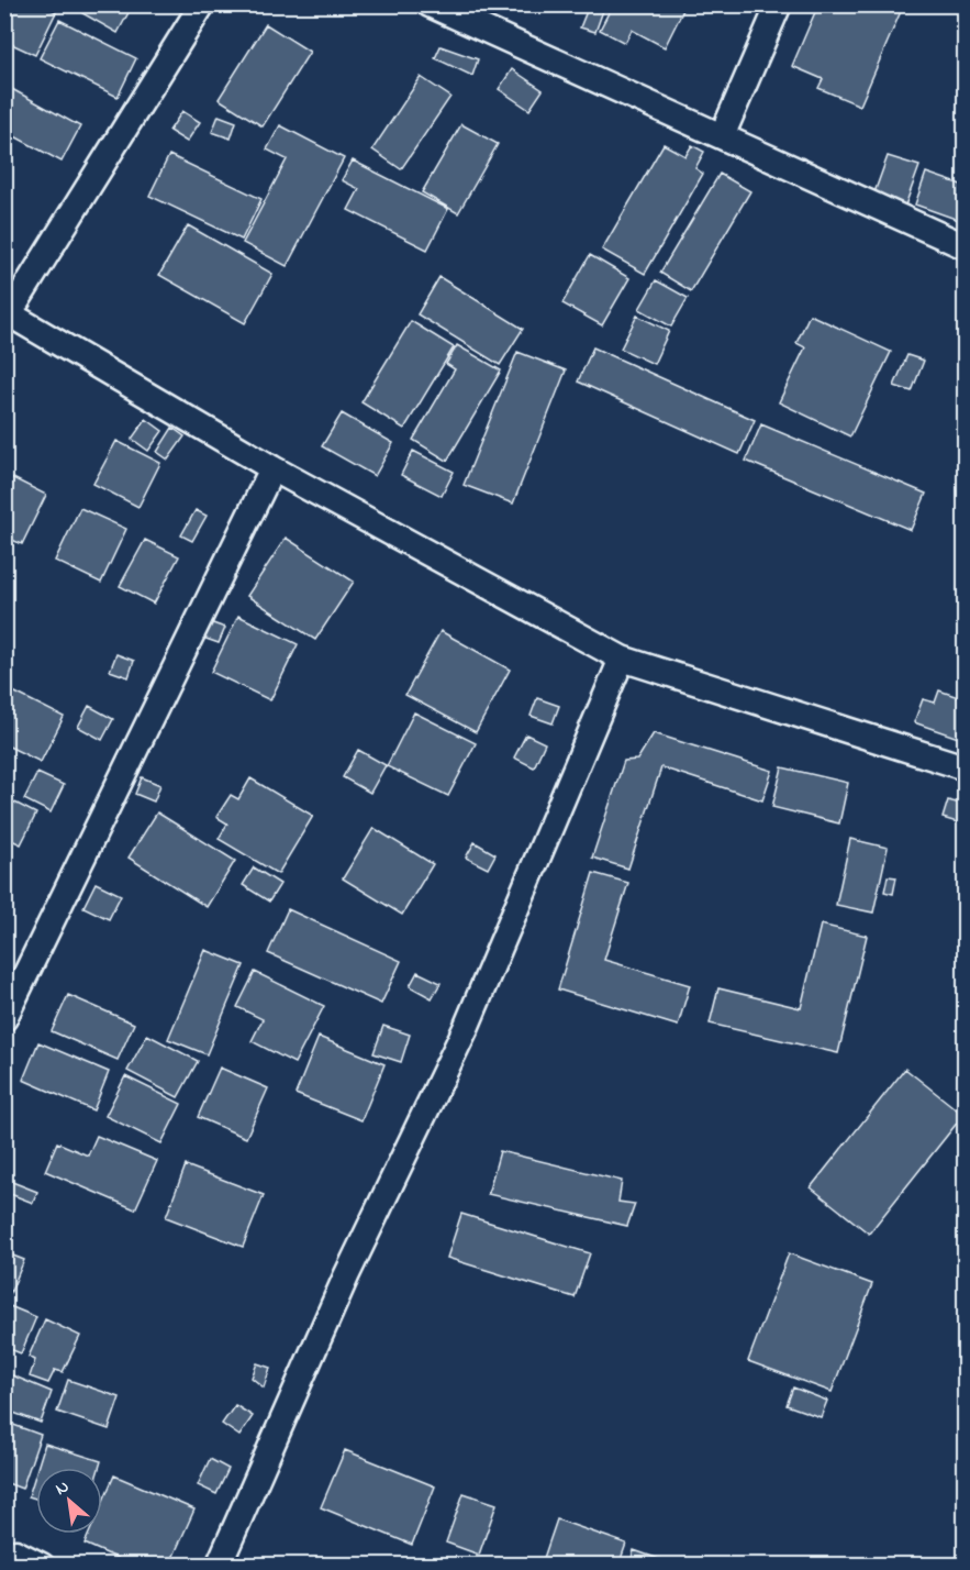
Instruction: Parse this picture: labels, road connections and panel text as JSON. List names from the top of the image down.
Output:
{
  "north": "top left"
}
